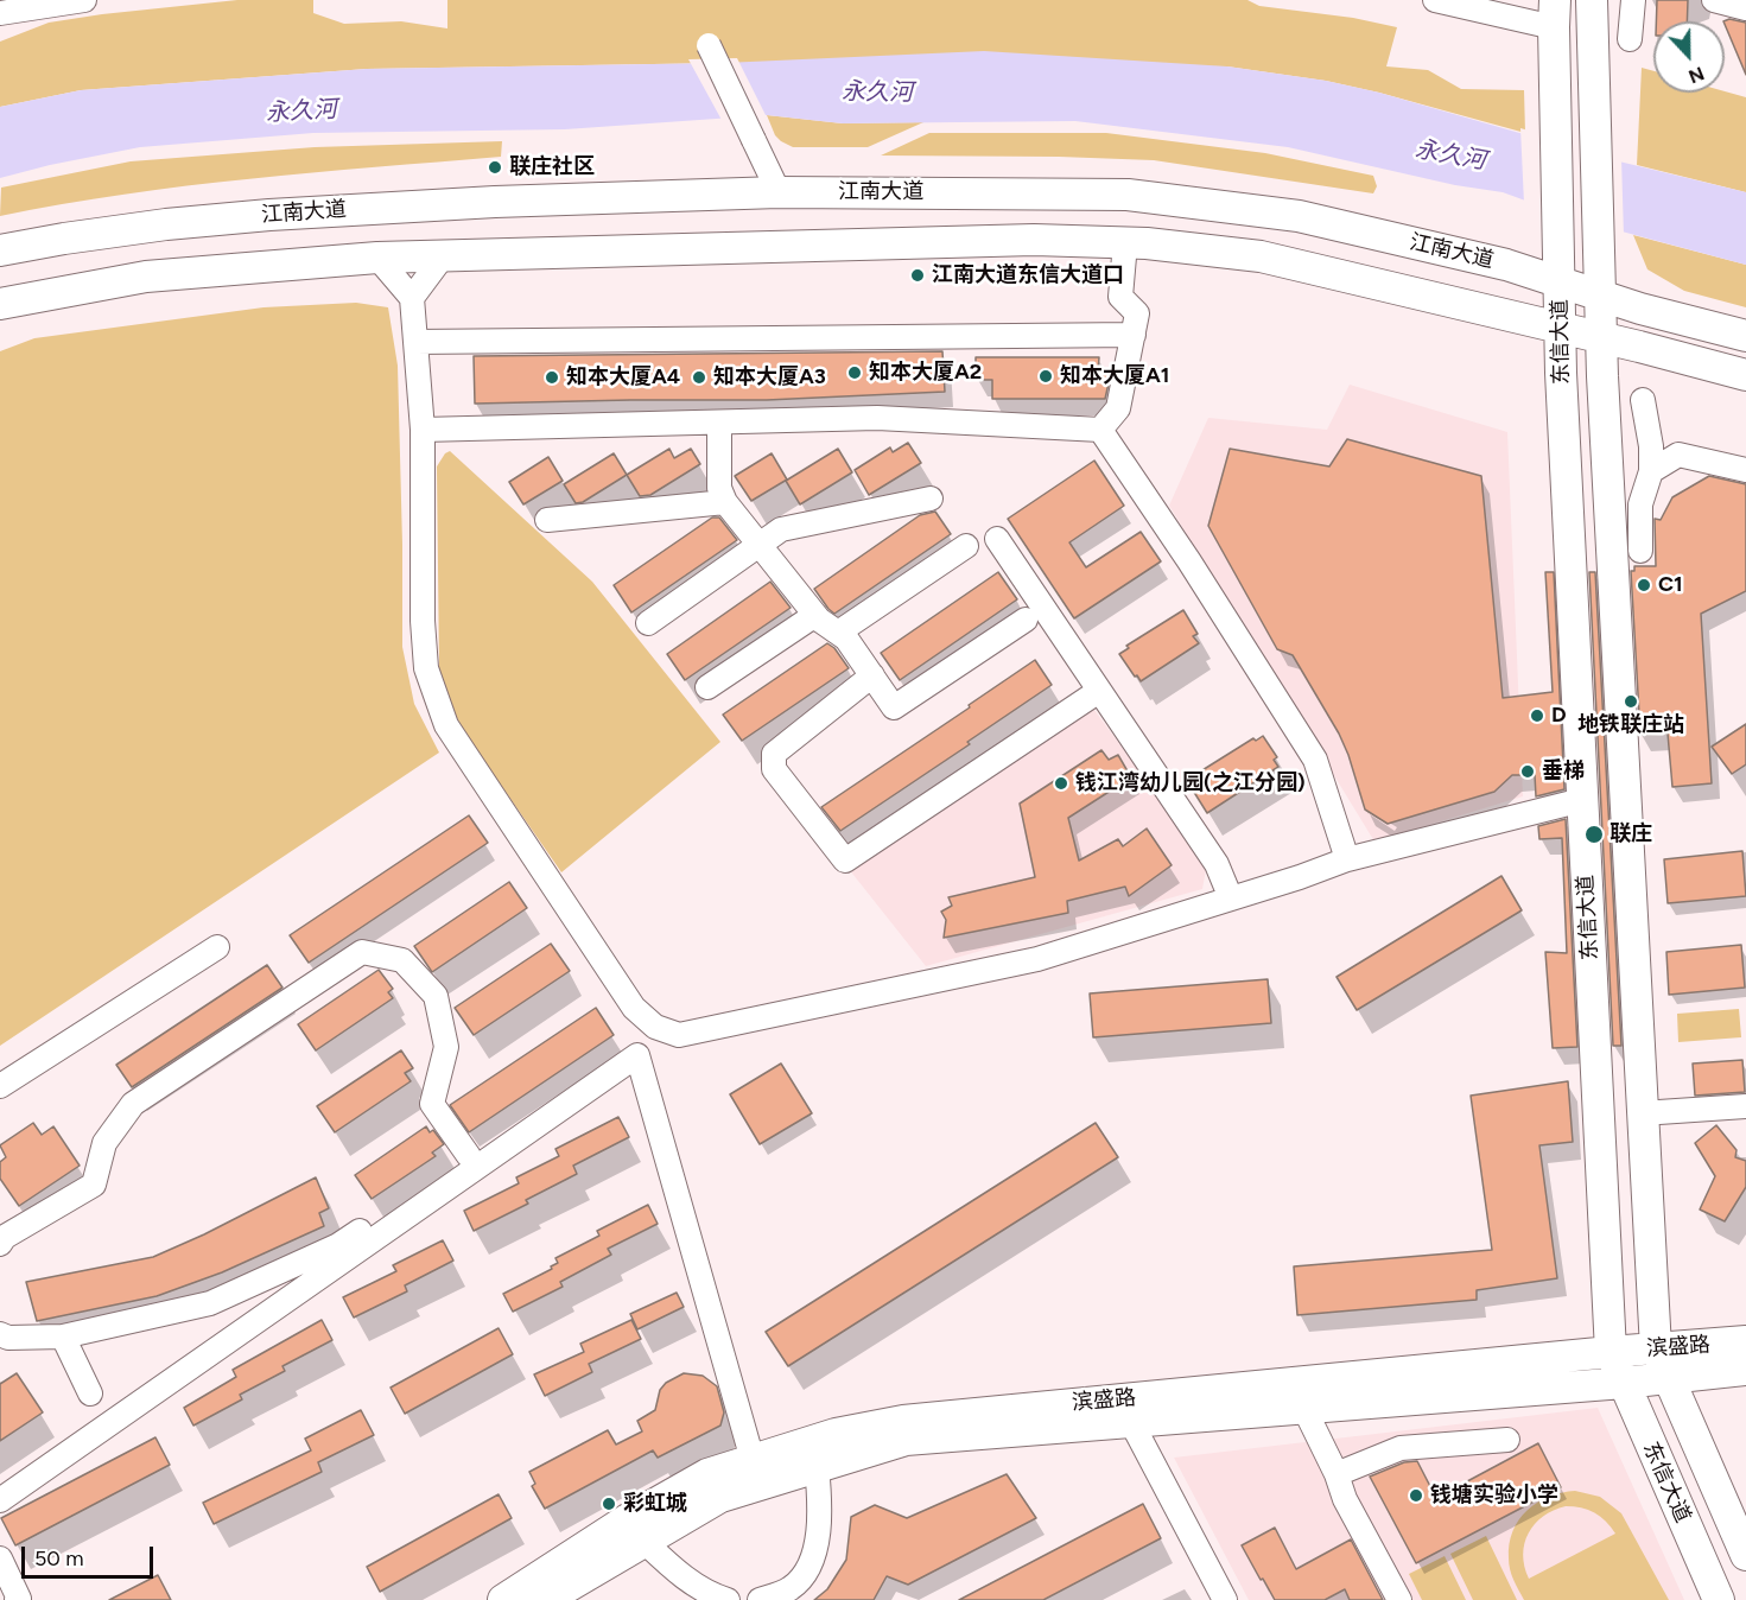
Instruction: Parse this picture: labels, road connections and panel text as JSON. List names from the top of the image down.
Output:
{
  "streets": {
    "main road": ["江南大道", "东信大道", "滨盛路"]
  },
  "crossings": [
    ["江南大道", "东信大道"],
    ["东信大道", "滨盛路"]
  ],
  "water": ["永久河"],
  "places": [
    "联庄社区",
    "江南大道东信大道口",
    "知本大厦A2",
    "知本大厦A1",
    "知本大厦A4",
    "知本大厦A3",
    "C1",
    "地铁联庄站",
    "D",
    "垂梯",
    "钱江湾幼儿园(之江分园)",
    "联庄",
    "钱塘实验小学",
    "彩虹城"
  ],
  "scale_bar": "50 m",
  "north": "bottom"
}
